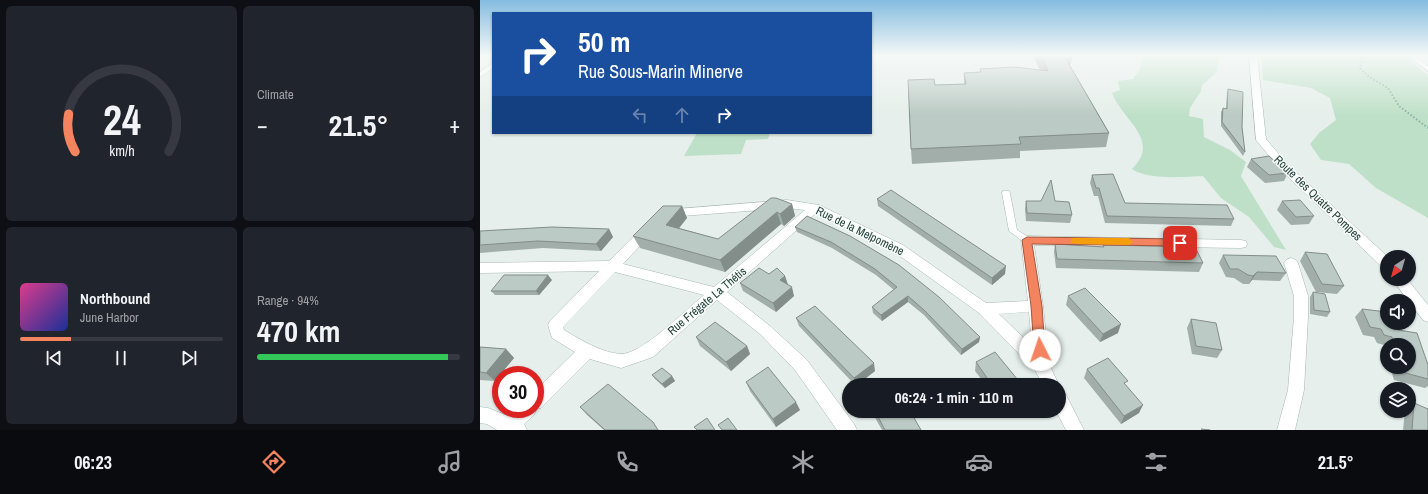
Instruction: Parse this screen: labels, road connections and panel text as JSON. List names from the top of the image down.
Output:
{
  "streets": {
    "street": ["Route des Quatre Pompes", "Rue de la Melpomène", "Rue Frégate La Thétis"]
  },
  "crossings": [
    ["Rue de la Melpomène", "Rue Frégate La Thétis"]
  ],
  "north": "bottom left",
  "page": {
    "tile": [
      "Climate",
      ["Range · 94%", "470 km"]
    ],
    "turn": ["50 m", "Rue Sous-Marin Minerve"],
    "heat": ["−", "21.5°", "+"],
    "song": ["Northbound", "June Harbor"],
    "limit": "30",
    "trip": "06:24 · 1 min · 110 m",
    "tabs": ["06:23", "21.5°"],
    "gauge": ["24", "km/h"]
  }
}
